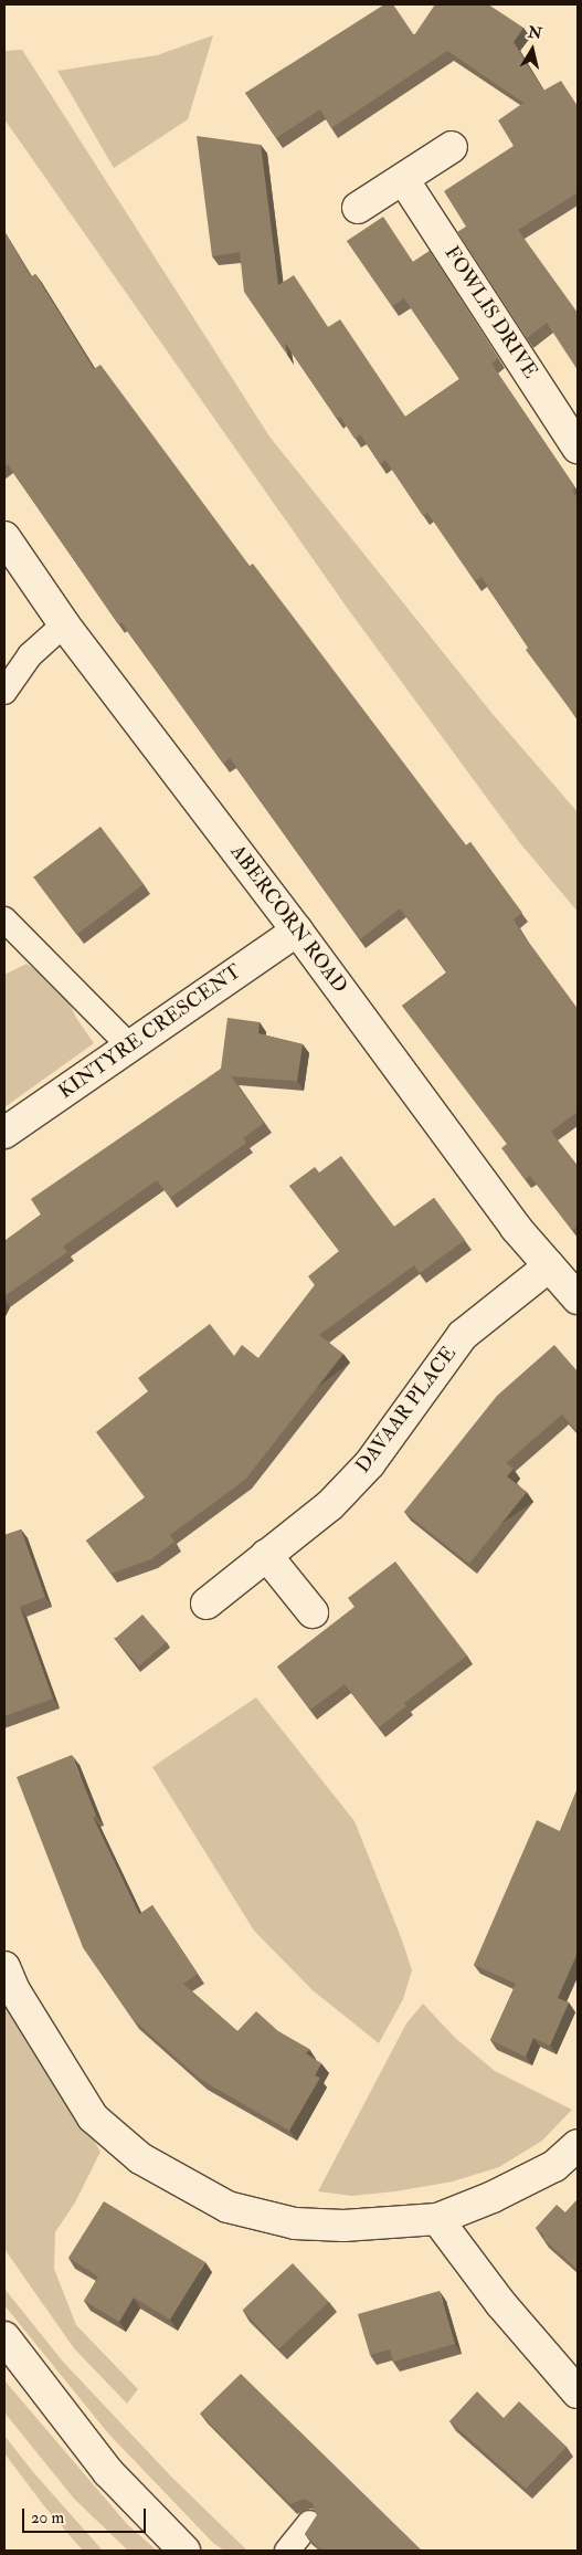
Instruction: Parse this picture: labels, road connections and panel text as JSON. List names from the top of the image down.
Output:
{
  "streets": {
    "street": [
      "FOWLIS DRIVE",
      "ABERCORN ROAD",
      "KINTYRE CRESCENT",
      "DAVAAR PLACE"
    ]
  },
  "crossings": [
    ["ABERCORN ROAD", "KINTYRE CRESCENT"],
    ["ABERCORN ROAD", "DAVAAR PLACE"]
  ],
  "scale_bar": "20 m",
  "north": "top"
}
